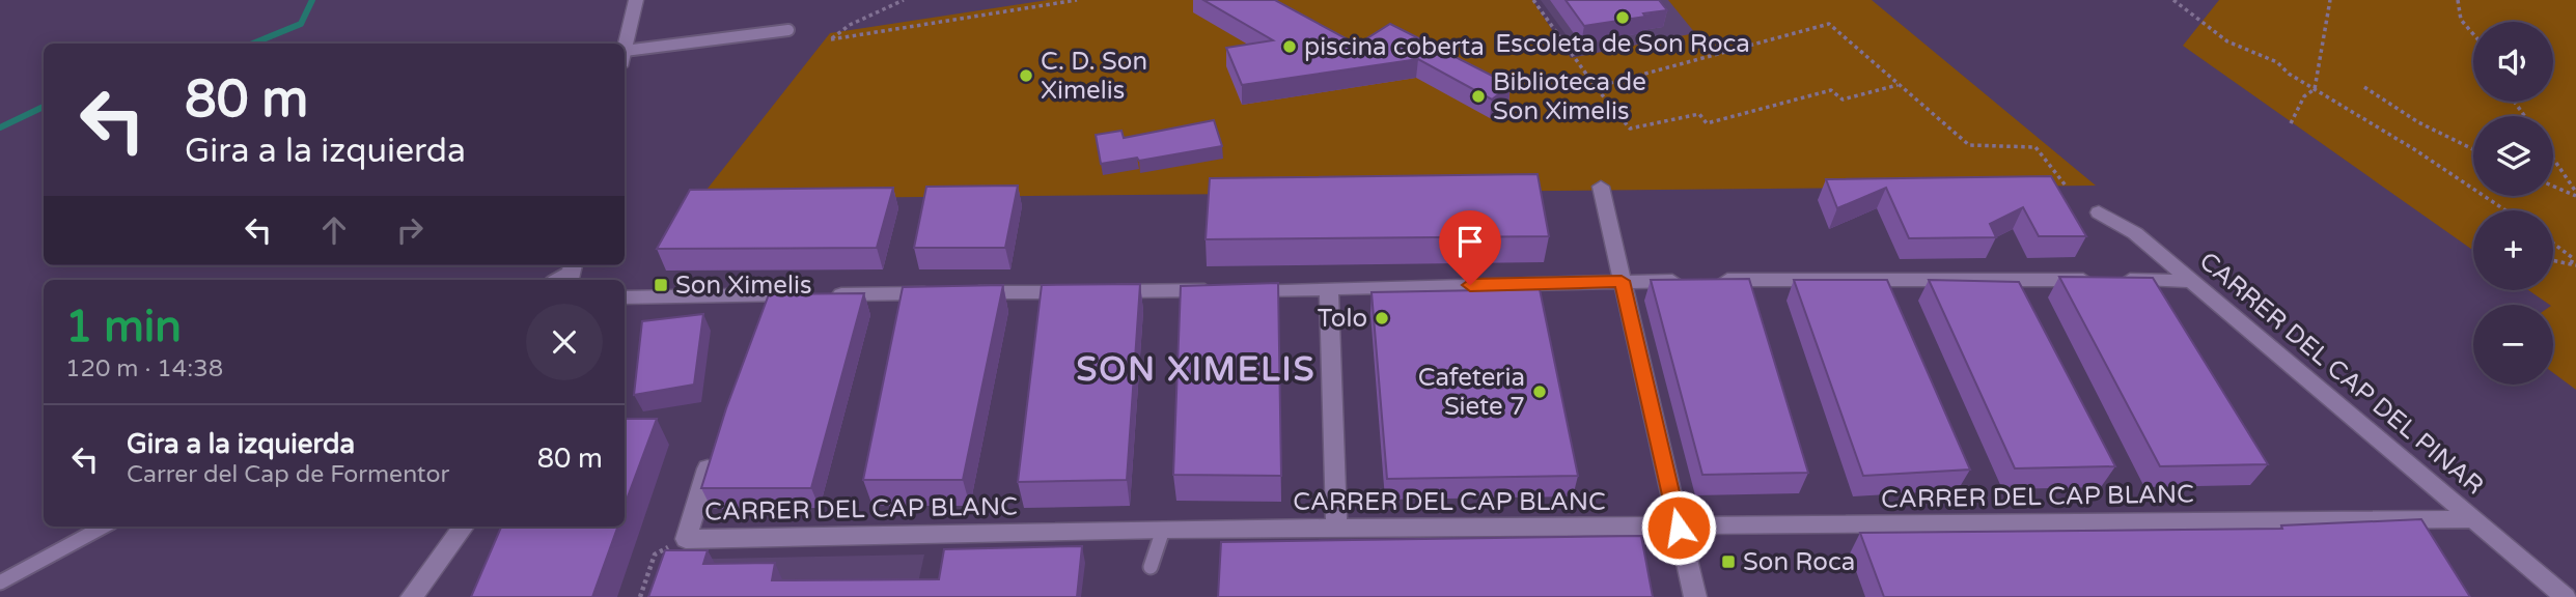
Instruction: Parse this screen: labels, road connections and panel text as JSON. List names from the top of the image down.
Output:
{
  "streets": {
    "street": ["CARRER DEL CAP DEL PINAR", "CARRER DEL CAP BLANC"]
  },
  "crossings": [
    ["CARRER DEL CAP DEL PINAR", "CARRER DEL CAP BLANC"]
  ],
  "districts": ["SON XIMELIS"],
  "places": {
    "other": [
      "Escoleta de Son Roca",
      "piscina coberta",
      "C. D. Son Ximelis",
      "Biblioteca de Son Ximelis",
      "Tolo",
      "Cafeteria Siete 7"
    ],
    "transit": ["Son Ximelis", "Son Roca"]
  },
  "page": {
    "map_buttons": ["+", "−"],
    "turn": ["80 m", "Gira a la izquierda"],
    "heading": ["1 min", "120 m · 14:38"],
    "list": [
      {
        "name": "Gira a la izquierda",
        "note": "Carrer del Cap de Formentor",
        "value": "80 m"
      }
    ]
  }
}
